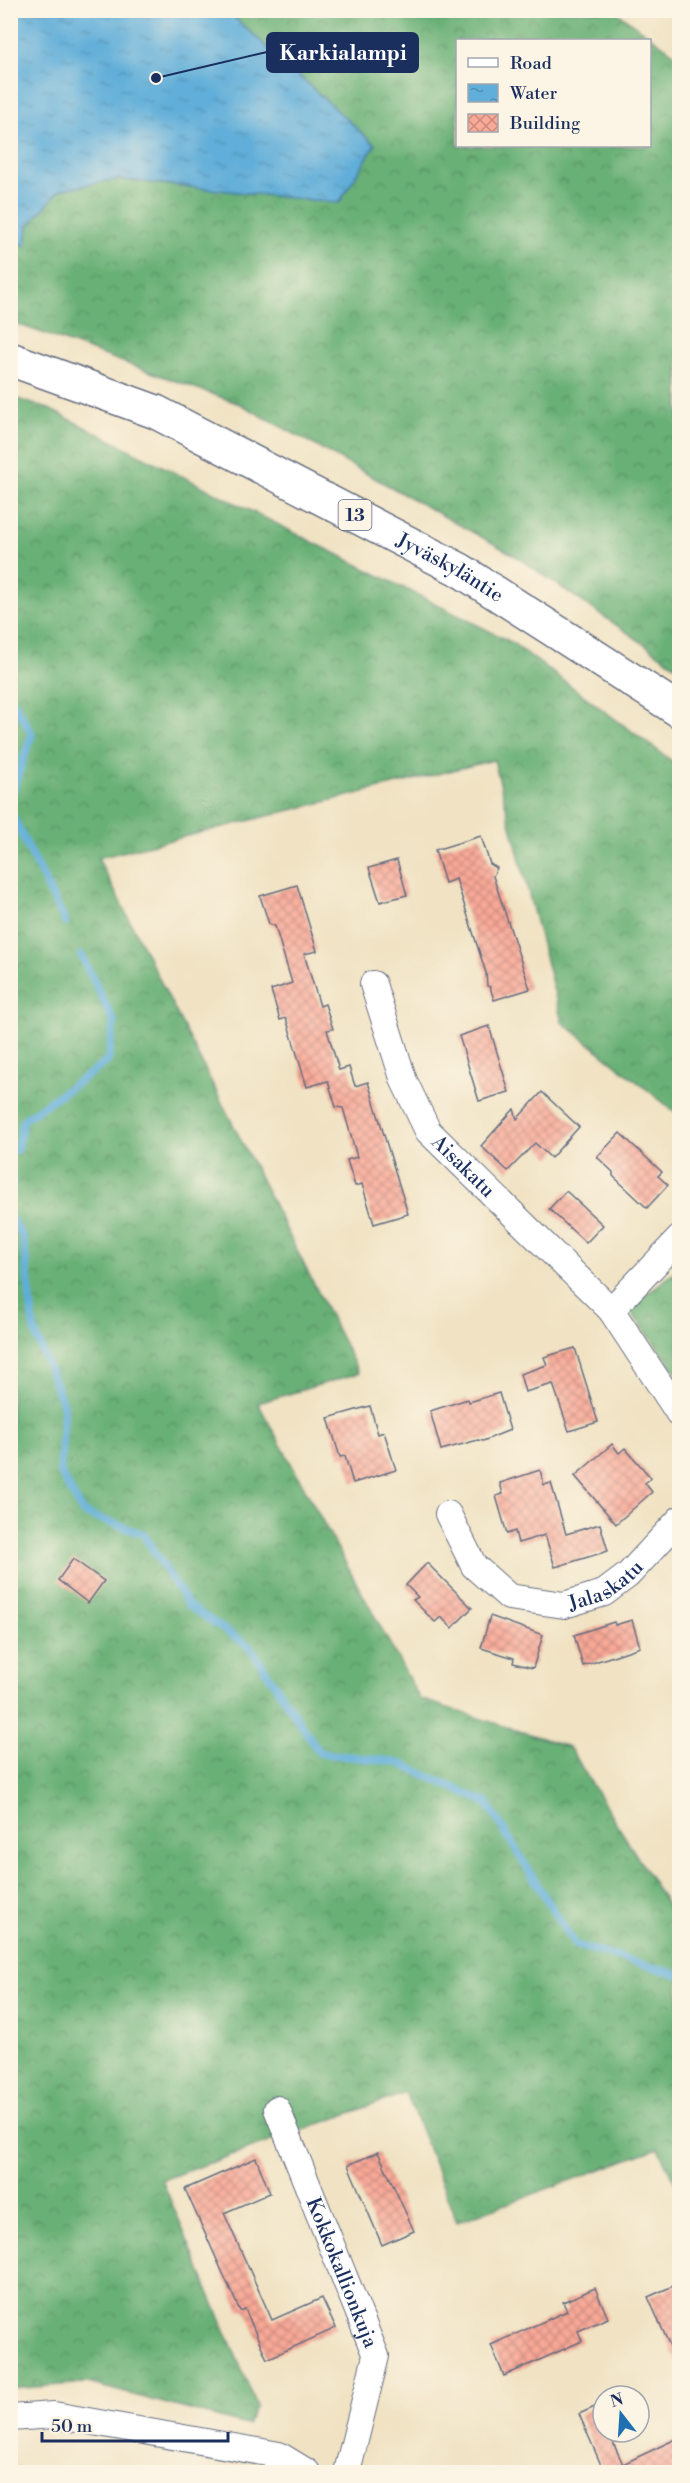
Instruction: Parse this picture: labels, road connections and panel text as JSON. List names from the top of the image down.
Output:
{
  "streets": {
    "highway": ["13", "Jyväskyläntie"],
    "street": ["Aisakatu", "Jalaskatu", "Kokkokallionkuja"]
  },
  "places": ["Karkialampi"],
  "legend": ["Road", "Water", "Building"],
  "scale_bar": "50 m",
  "north": "top"
}
